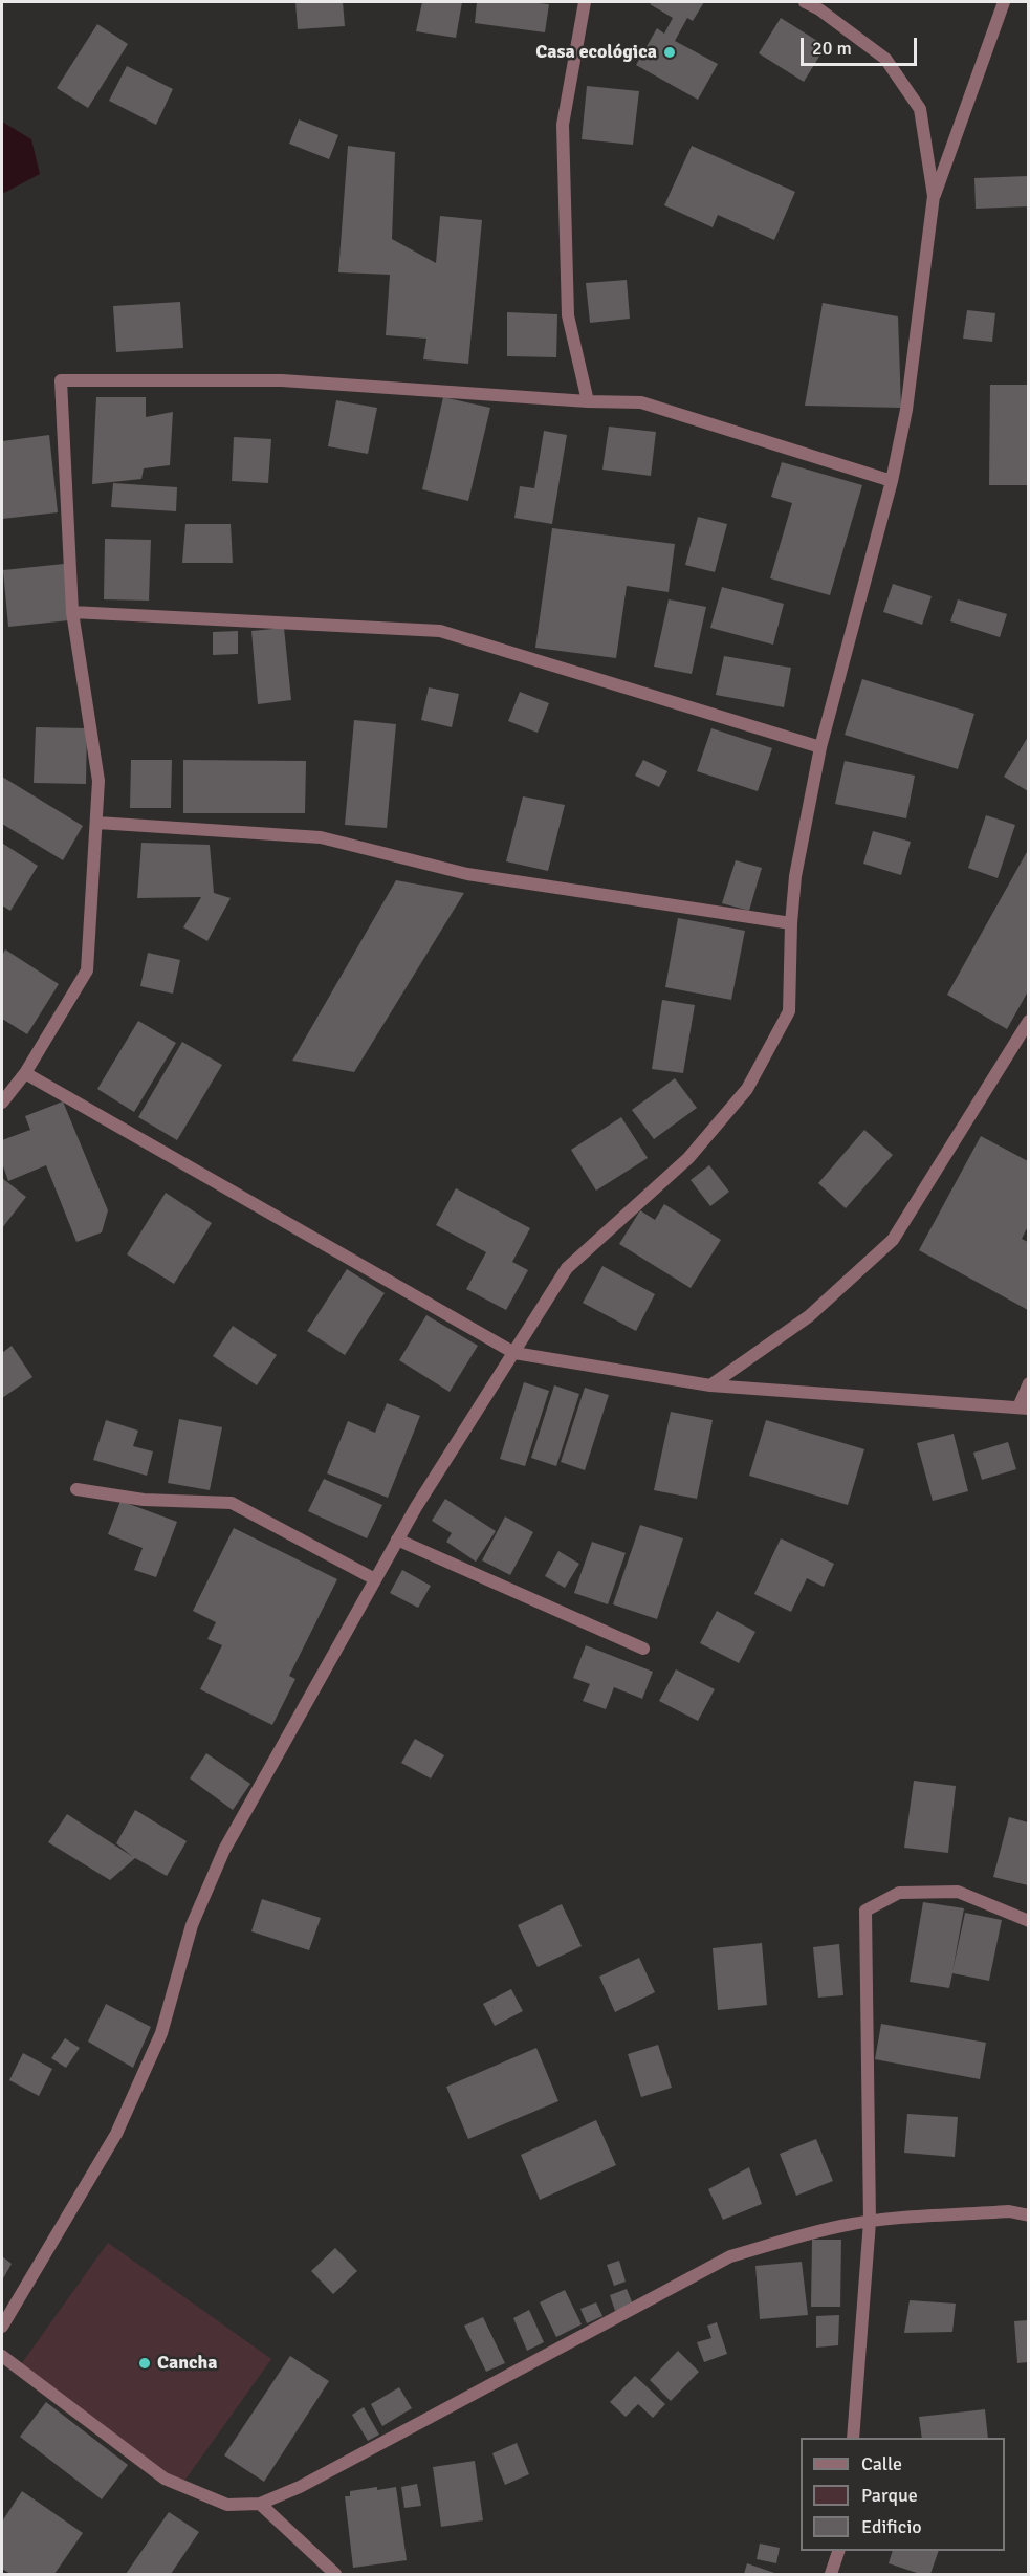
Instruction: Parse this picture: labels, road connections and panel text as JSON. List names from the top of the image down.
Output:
{
  "places": ["Casa ecológica", "Cancha"],
  "legend": ["Calle", "Parque", "Edificio"],
  "scale_bar": "20 m"
}
